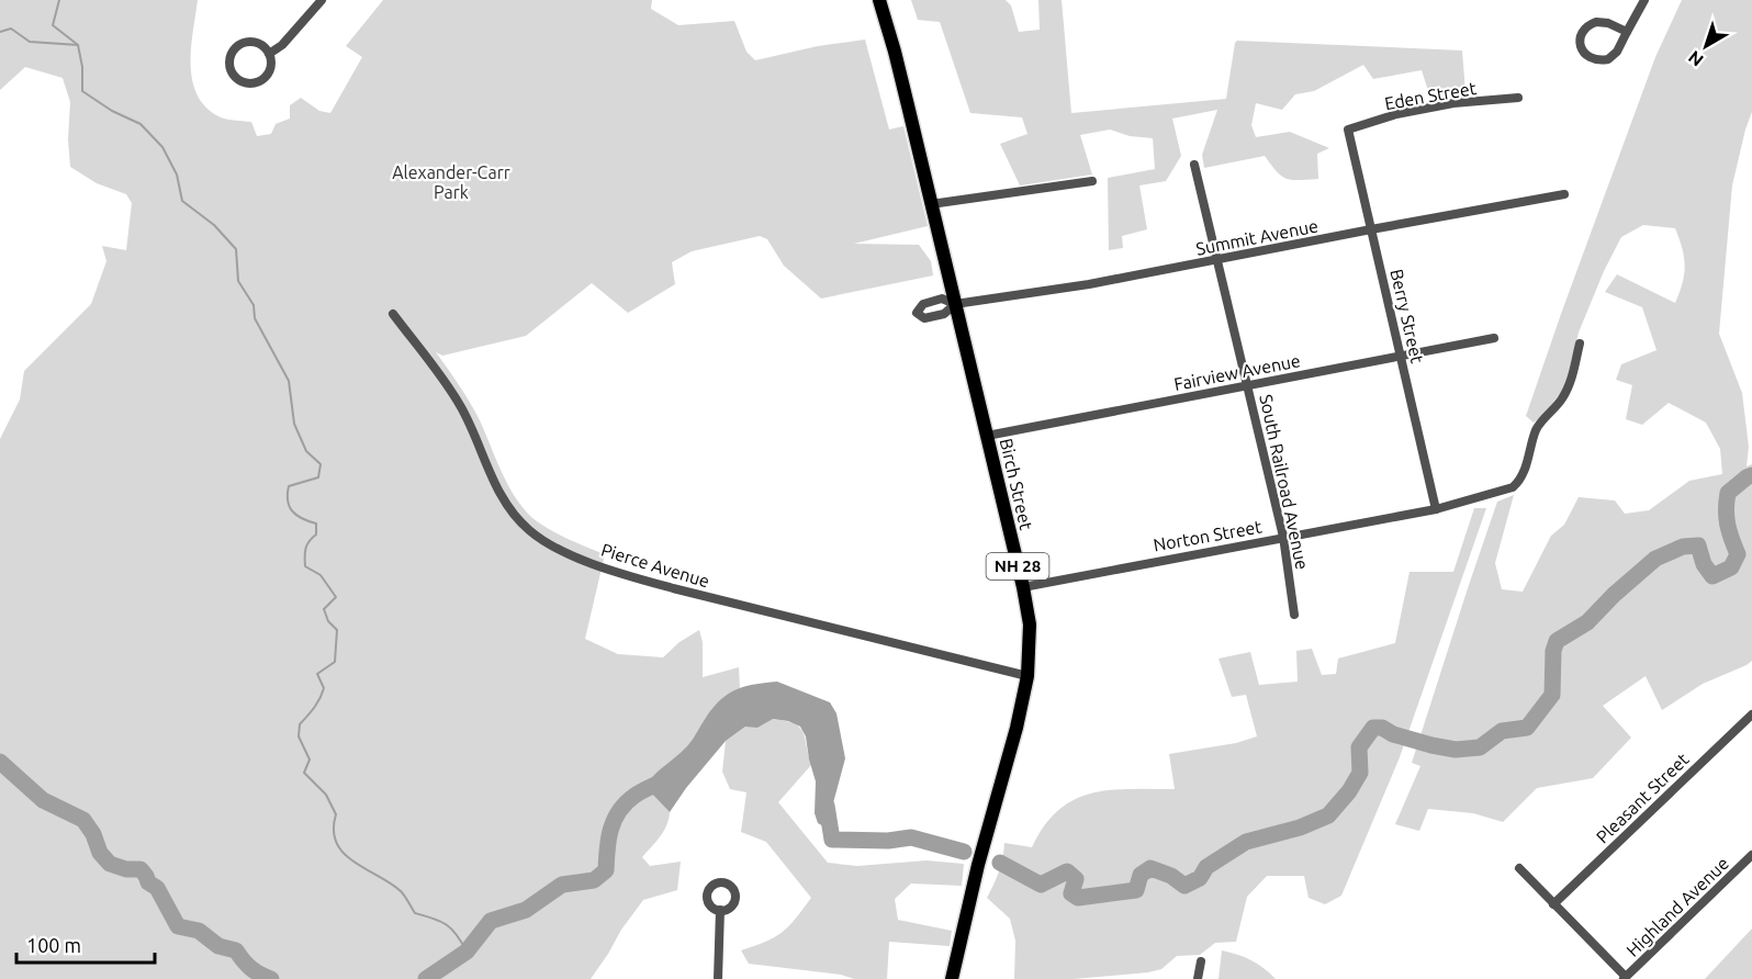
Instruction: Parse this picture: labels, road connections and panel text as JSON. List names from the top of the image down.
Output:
{
  "streets": {
    "main road": ["Birch Street", "NH 28"],
    "street": [
      "Eden Street",
      "Summit Avenue",
      "Berry Street",
      "Fairview Avenue",
      "South Railroad Avenue",
      "Norton Street",
      "Pierce Avenue",
      "Pleasant Street",
      "Highland Avenue"
    ]
  },
  "crossings": [
    ["Eden Street", "Berry Street"],
    ["Summit Avenue", "Berry Street"],
    ["Summit Avenue", "South Railroad Avenue"],
    ["Summit Avenue", "Birch Street"],
    ["Berry Street", "Fairview Avenue"],
    ["Berry Street", "Norton Street"],
    ["Fairview Avenue", "South Railroad Avenue"],
    ["Fairview Avenue", "Birch Street"],
    ["South Railroad Avenue", "Norton Street"],
    ["Birch Street", "Norton Street"],
    ["Birch Street", "Pierce Avenue"]
  ],
  "parks": ["Alexander-Carr Park"],
  "scale_bar": "100 m",
  "north": "bottom left"
}
